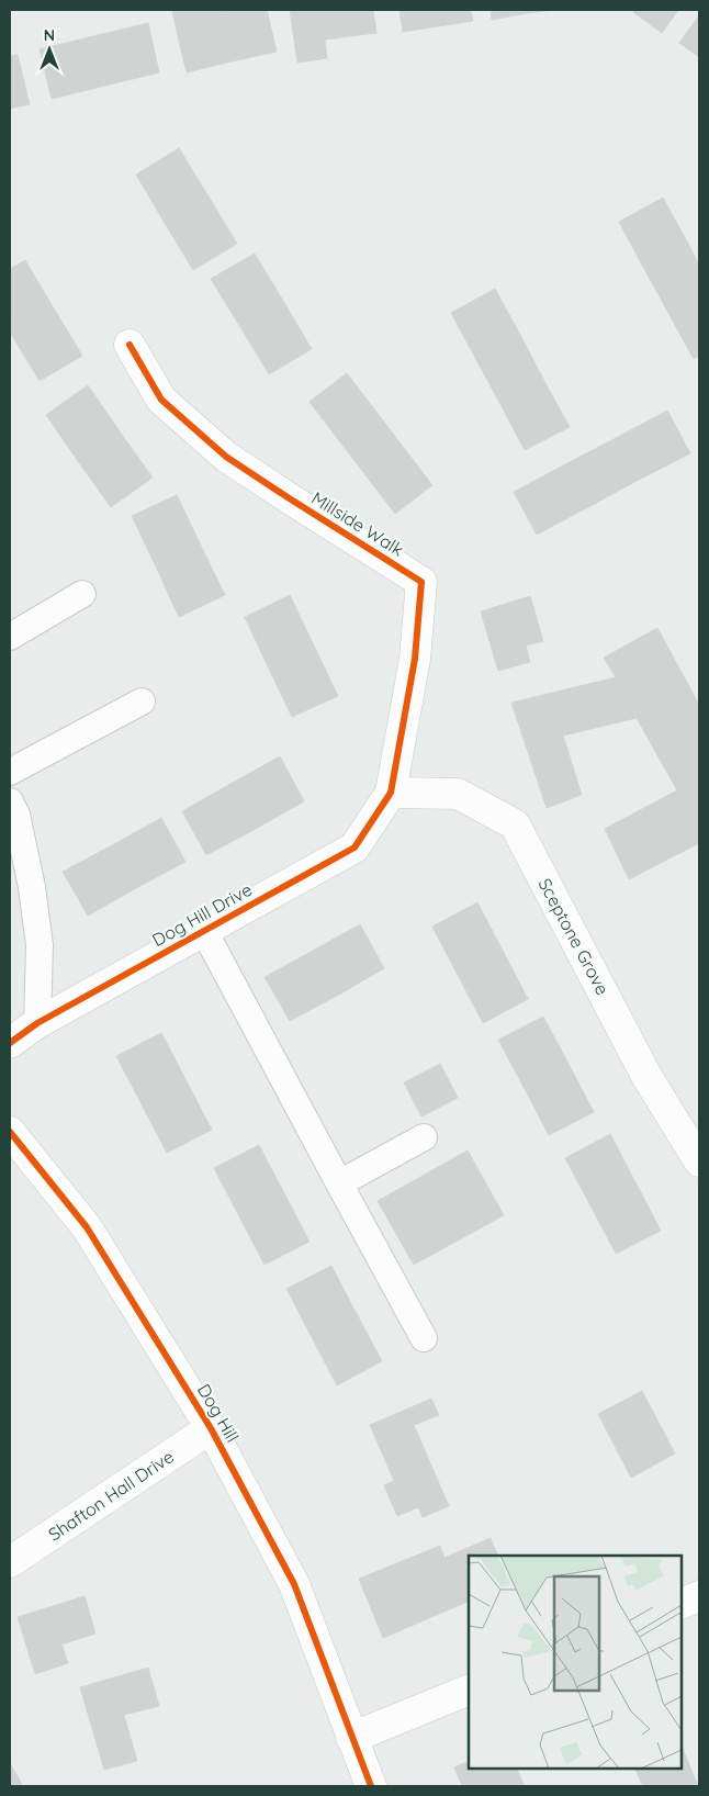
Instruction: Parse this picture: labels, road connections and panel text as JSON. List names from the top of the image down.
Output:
{
  "streets": {
    "street": [
      "Millside Walk",
      "Dog Hill Drive",
      "Sceptone Grove",
      "Dog Hill",
      "Shafton Hall Drive"
    ]
  },
  "crossings": [
    ["Millside Walk", "Dog Hill Drive"],
    ["Millside Walk", "Sceptone Grove"],
    ["Dog Hill Drive", "Sceptone Grove"],
    ["Dog Hill", "Shafton Hall Drive"]
  ],
  "north": "top"
}
